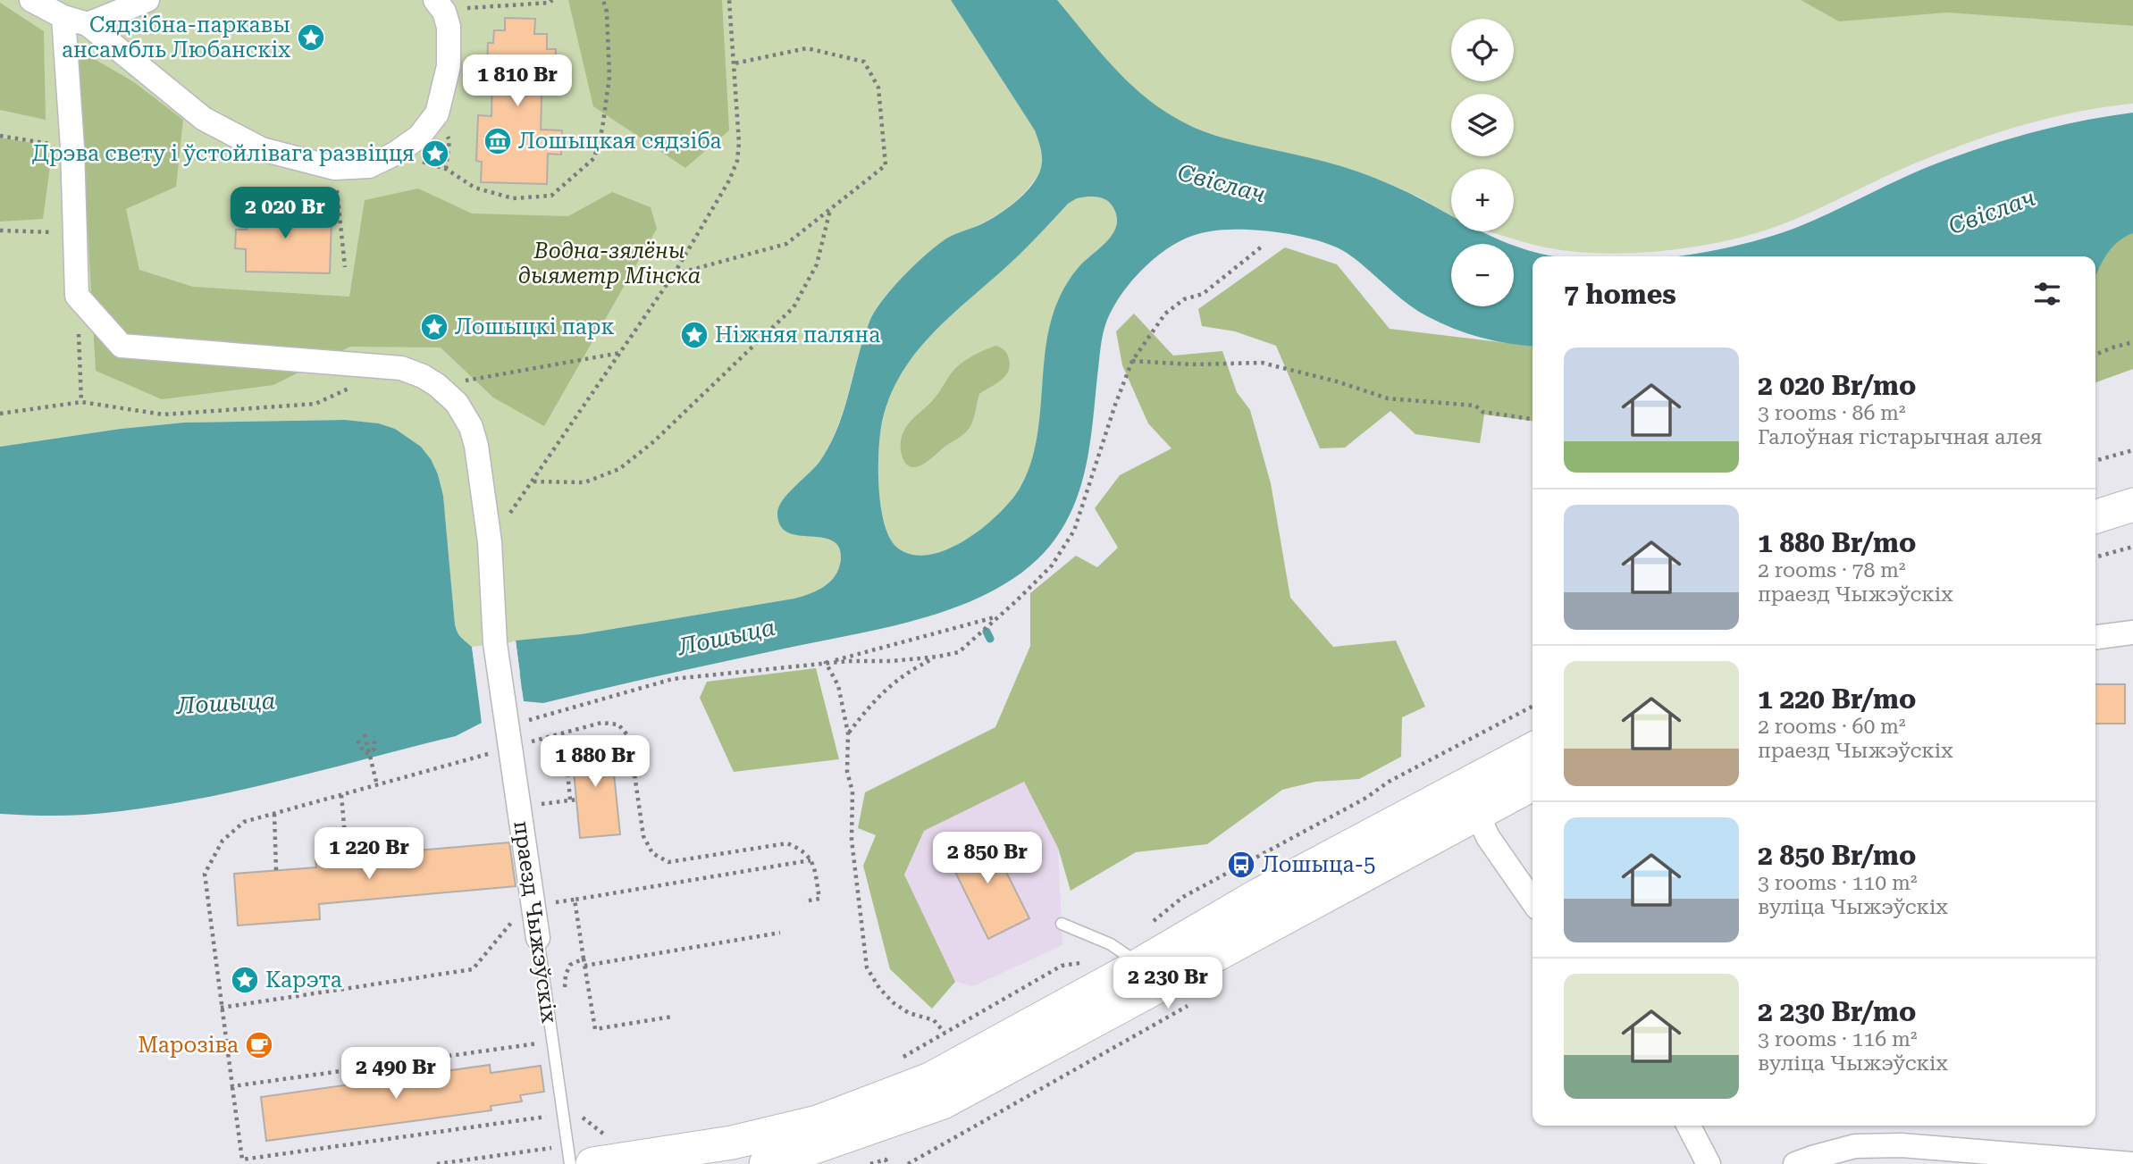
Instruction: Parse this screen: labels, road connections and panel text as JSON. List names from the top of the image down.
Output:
{
  "streets": {
    "street": ["праезд Чыжэўскіх"]
  },
  "water": ["Свіслач", "Лошыца"],
  "parks": ["Водна-зялёны дыяметр Мінска"],
  "places": {
    "place": [
      "Сядзібна-паркавы ансамбль Любанскіх",
      "Дрэва свету і ўстойлівага развіцця",
      "Лошыцкі парк",
      "Ніжняя паляна",
      "Карэта"
    ],
    "museum": ["Лошыцкая сядзіба"],
    "bus stop": ["Лошыца-5"],
    "cafe": ["Марозіва"]
  },
  "page": {
    "map_buttons": ["+", "−"],
    "price": [
      "1 810 Br",
      "2 020 Br",
      "1 880 Br",
      "1 220 Br",
      "2 850 Br",
      "2 230 Br",
      "2 490 Br"
    ],
    "heading": "7 homes",
    "list": [
      {
        "name": "2 020 Br/mo",
        "note": "3 rooms · 86 m² · Галоўная гістарычная алея"
      },
      {
        "name": "1 880 Br/mo",
        "note": "2 rooms · 78 m² · праезд Чыжэўскіх"
      },
      {
        "name": "1 220 Br/mo",
        "note": "2 rooms · 60 m² · праезд Чыжэўскіх"
      },
      {
        "name": "2 850 Br/mo",
        "note": "3 rooms · 110 m² · вуліца Чыжэўскіх"
      },
      {
        "name": "2 230 Br/mo",
        "note": "3 rooms · 116 m² · вуліца Чыжэўскіх"
      }
    ]
  }
}
